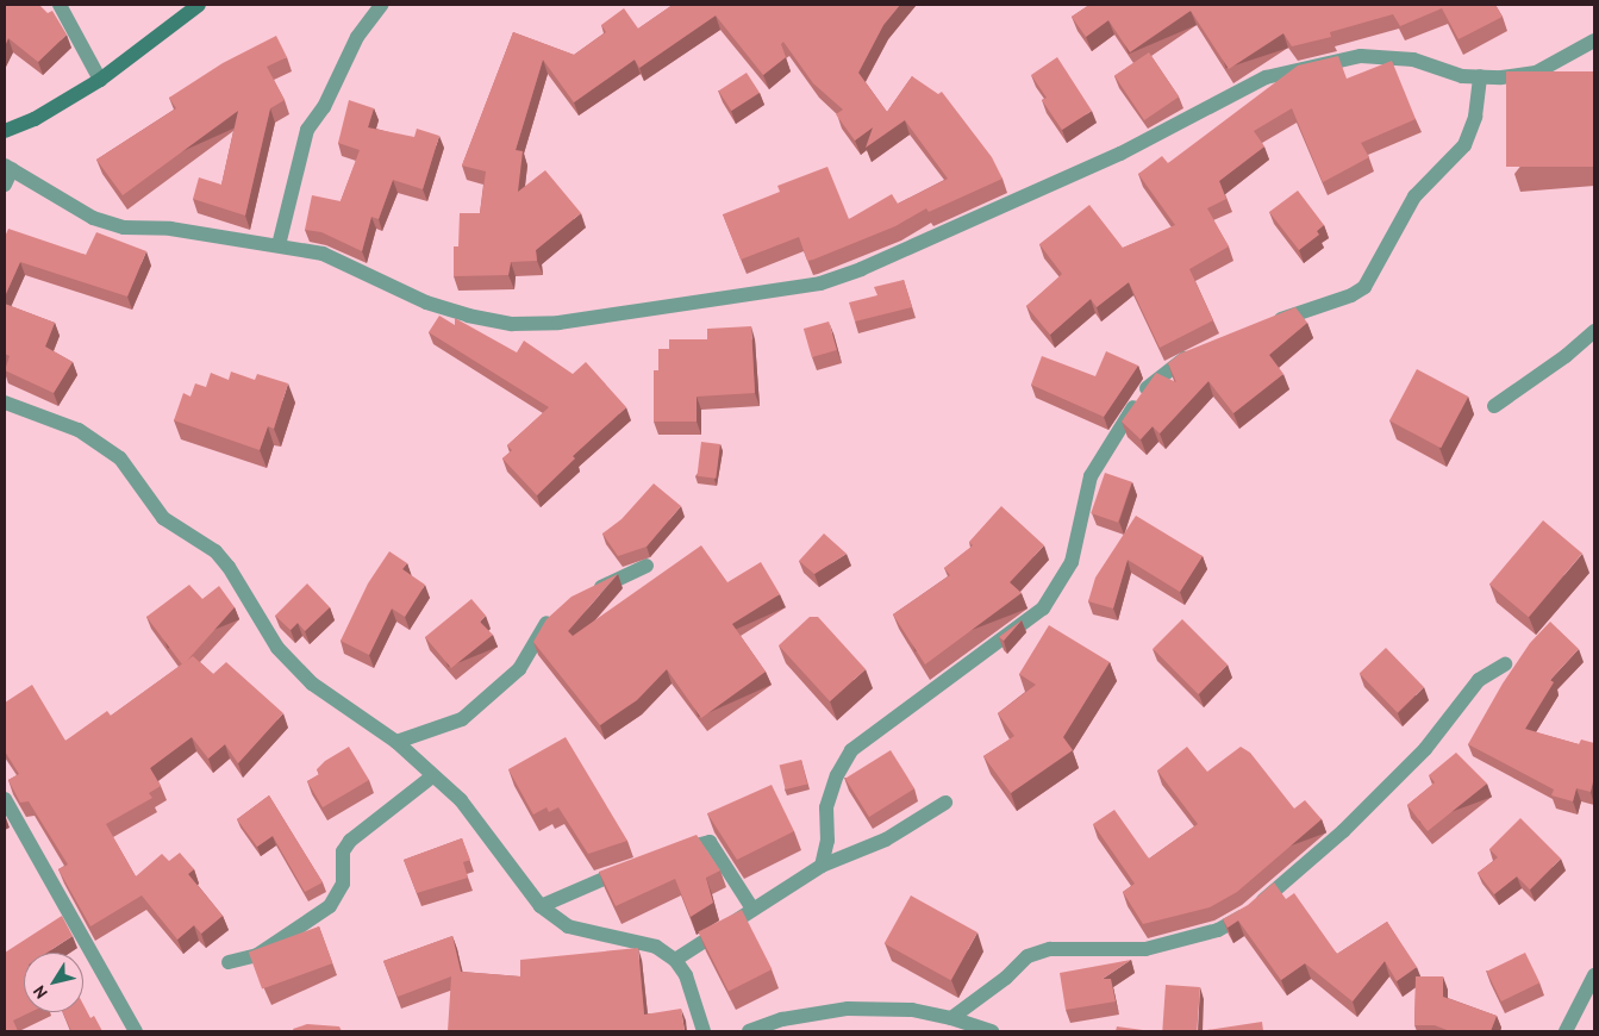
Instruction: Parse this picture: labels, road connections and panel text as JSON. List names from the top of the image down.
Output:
{
  "north": "bottom left"
}
